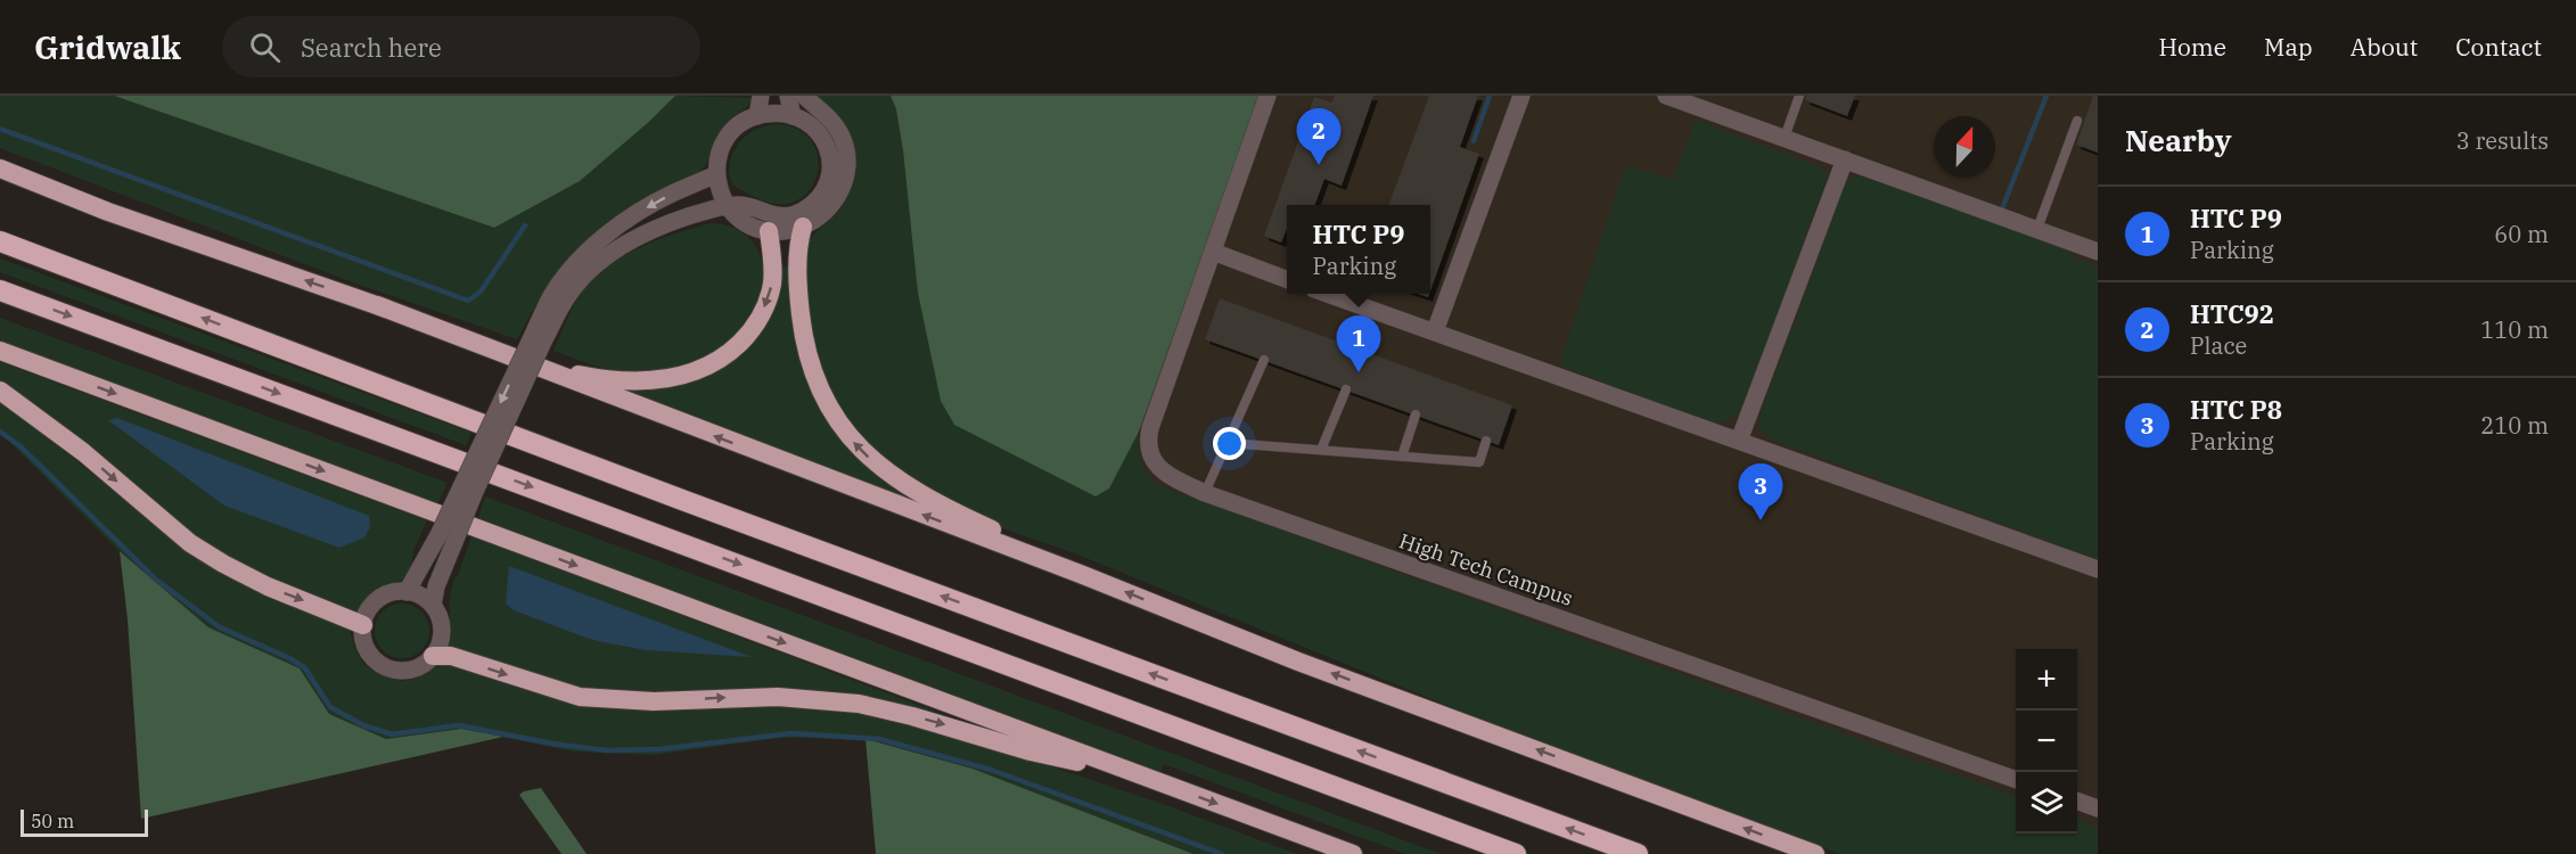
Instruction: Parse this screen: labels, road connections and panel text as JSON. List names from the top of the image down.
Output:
{
  "streets": {
    "street": ["High Tech Campus"]
  },
  "scale_bar": "50 m",
  "north": "top",
  "page": {
    "header": "Gridwalk",
    "search": "Search here",
    "nav": [
      "Home",
      "Map",
      "About",
      "Contact"
    ],
    "heading": ["Nearby", "3 results"],
    "pins": ["2", "1", "3"],
    "list": [
      {
        "mark": "1",
        "name": "HTC P9",
        "note": "Parking",
        "value": "60 m"
      },
      {
        "mark": "2",
        "name": "HTC92",
        "note": "Place",
        "value": "110 m"
      },
      {
        "mark": "3",
        "name": "HTC P8",
        "note": "Parking",
        "value": "210 m"
      }
    ],
    "popup": ["HTC P9", "Parking"],
    "map_buttons": ["+", "−"],
    "scale": "50 m"
  }
}
